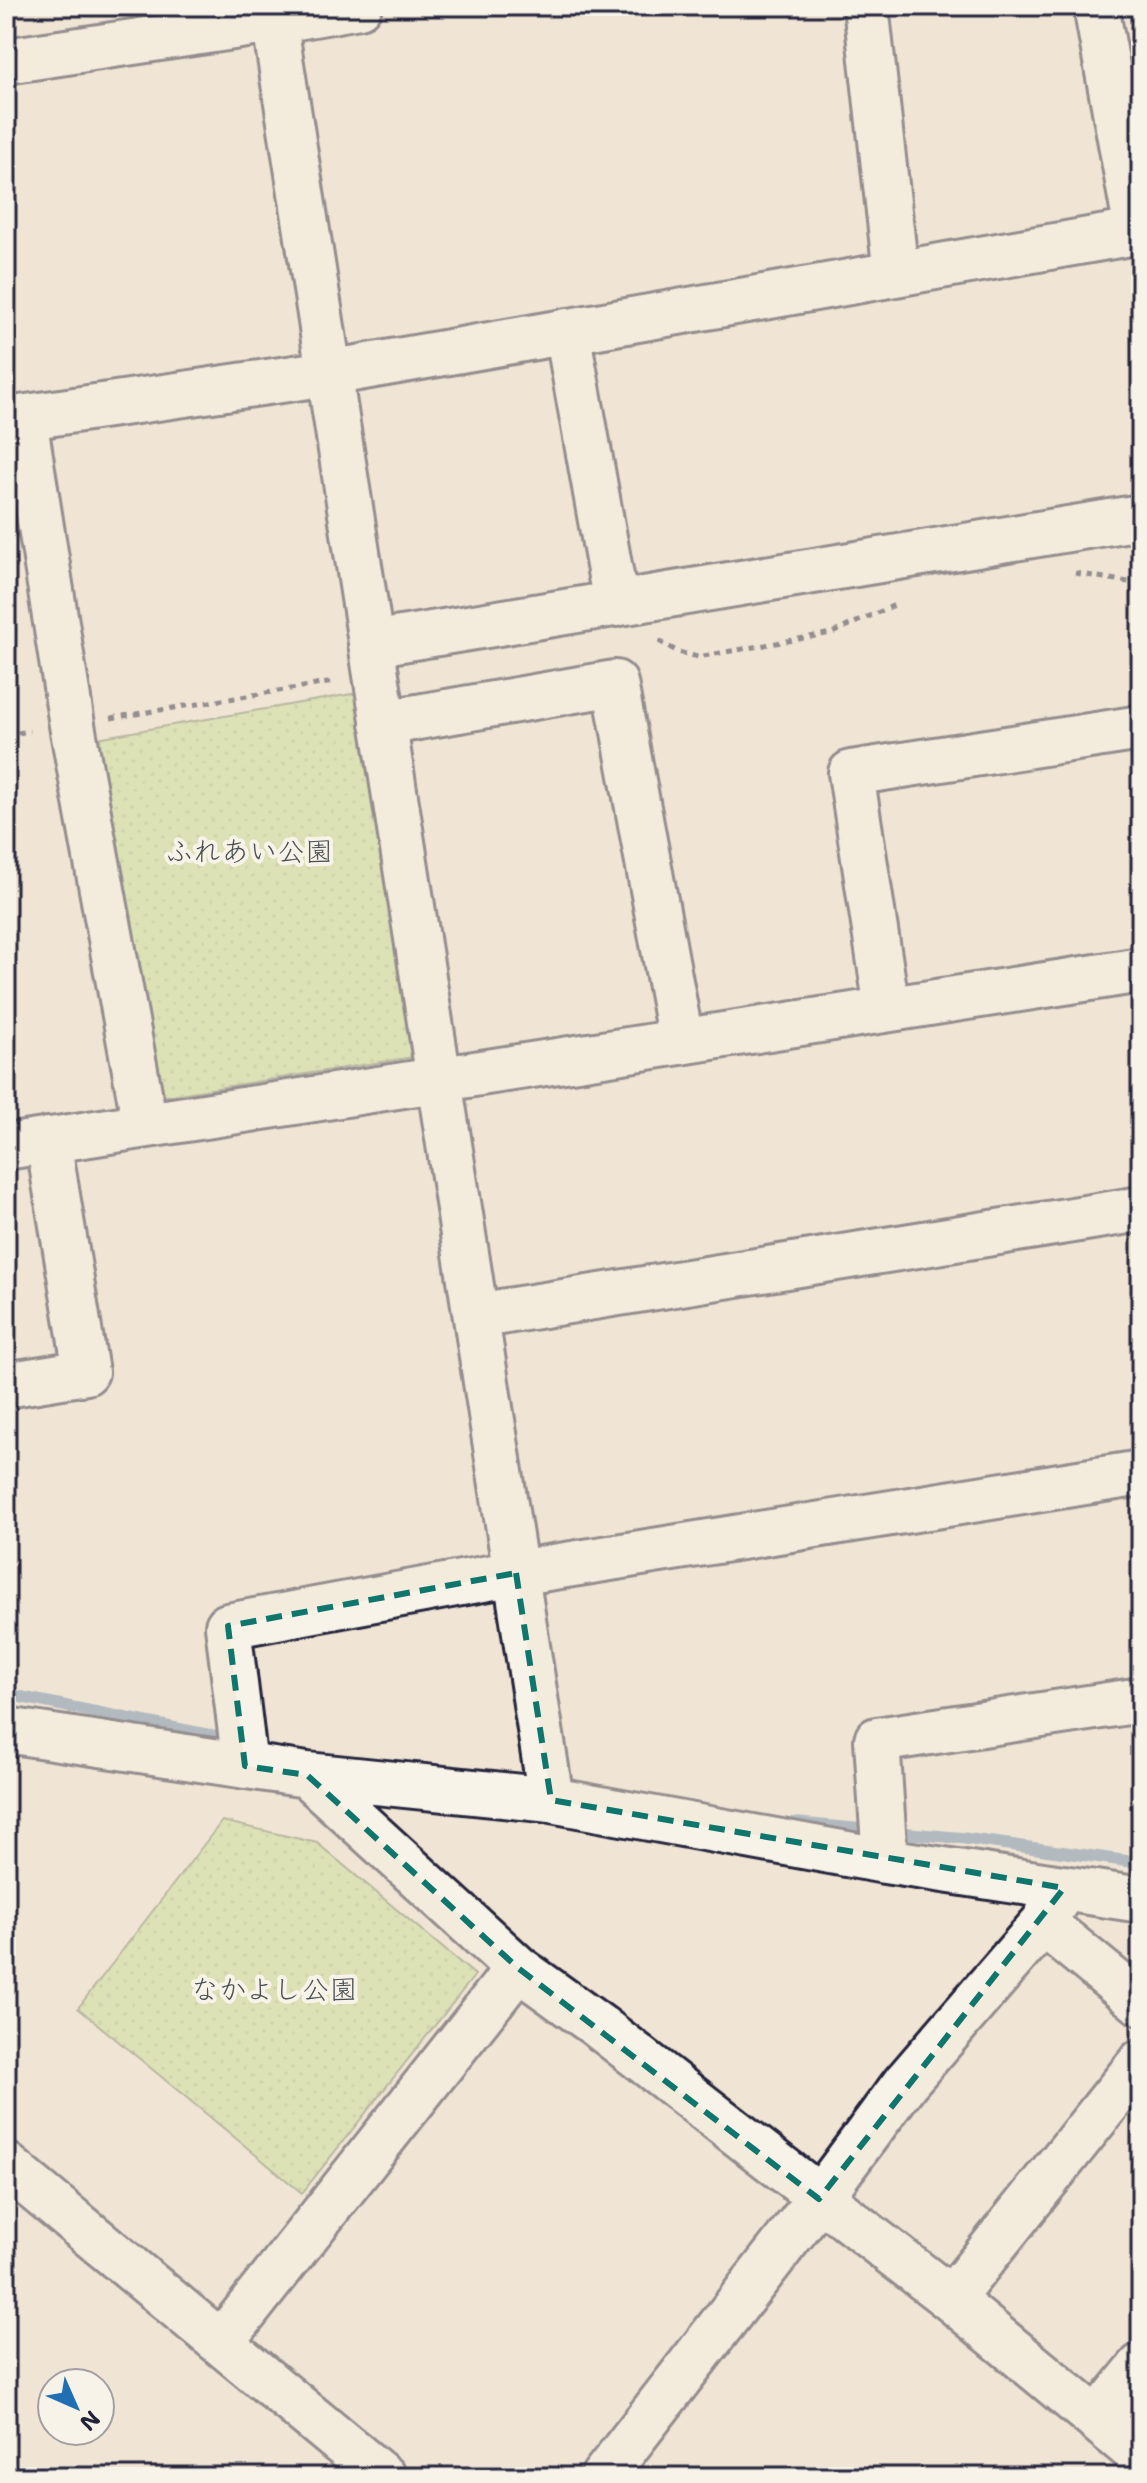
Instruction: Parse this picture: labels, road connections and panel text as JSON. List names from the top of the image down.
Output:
{
  "parks": ["ふれあい公園", "なかよし公園"],
  "north": "bottom right"
}
